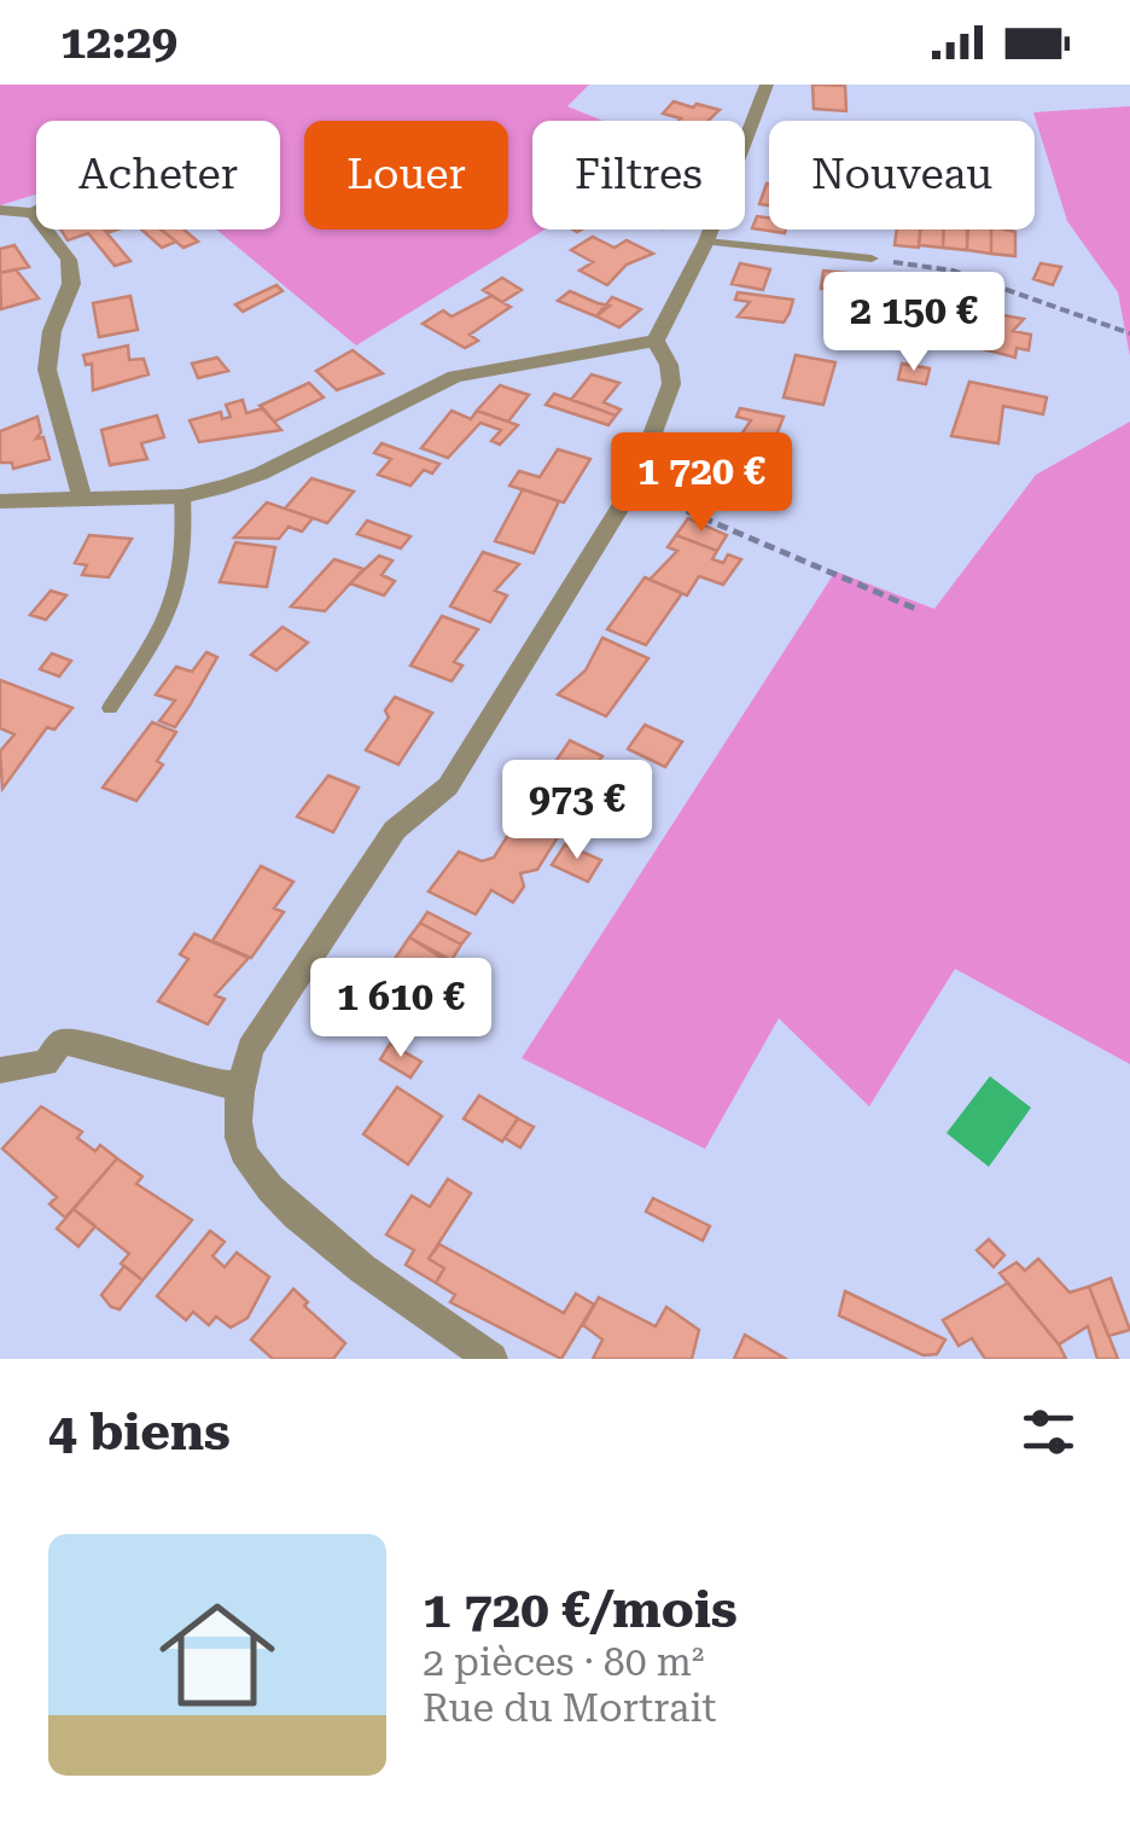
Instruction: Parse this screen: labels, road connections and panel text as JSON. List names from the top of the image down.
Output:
{
  "page": {
    "status": "12:29",
    "chip": [
      "Acheter",
      "Louer",
      "Filtres",
      "Nouveau"
    ],
    "price": [
      "2 150 €",
      "1 720 €",
      "973 €",
      "1 610 €"
    ],
    "heading": "4 biens",
    "list": [
      {
        "name": "1 720 €/mois",
        "note": "2 pièces · 80 m² · Rue du Mortrait"
      }
    ]
  }
}
